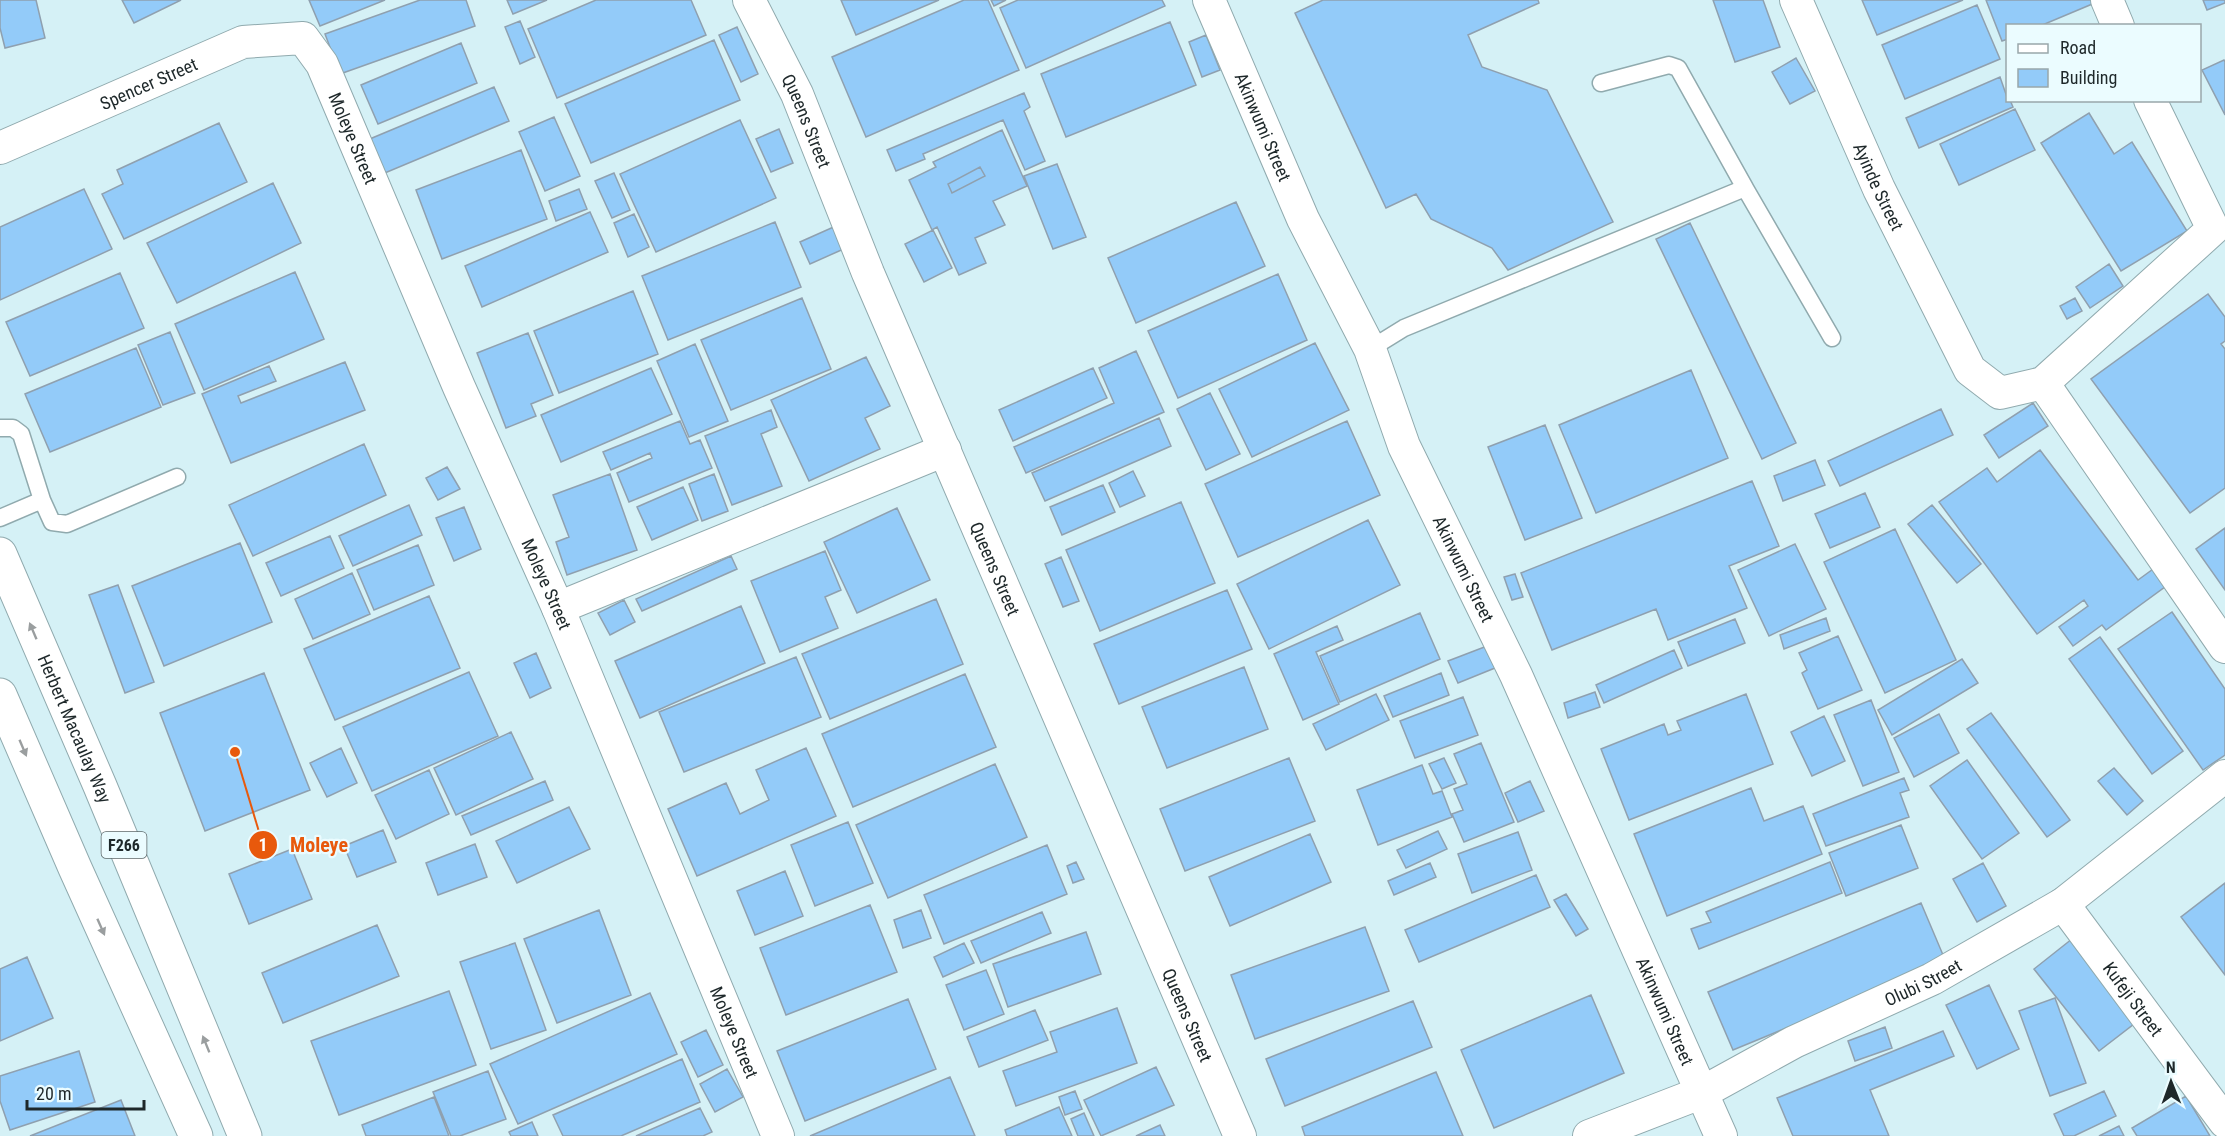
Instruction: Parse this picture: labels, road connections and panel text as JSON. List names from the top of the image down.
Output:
{
  "streets": {
    "highway": ["Herbert Macaulay Way", "F266"],
    "street": [
      "Spencer Street",
      "Queens Street",
      "Akinwumi Street",
      "Moleye Street",
      "Ayinde Street",
      "Olubi Street",
      "Kufeji Street"
    ]
  },
  "crossings": [
    ["Spencer Street", "Moleye Street"],
    ["Akinwumi Street", "Olubi Street"],
    ["Olubi Street", "Kufeji Street"]
  ],
  "places": ["Moleye"],
  "legend": ["Road", "Building"],
  "scale_bar": "20 m",
  "north": "top"
}
